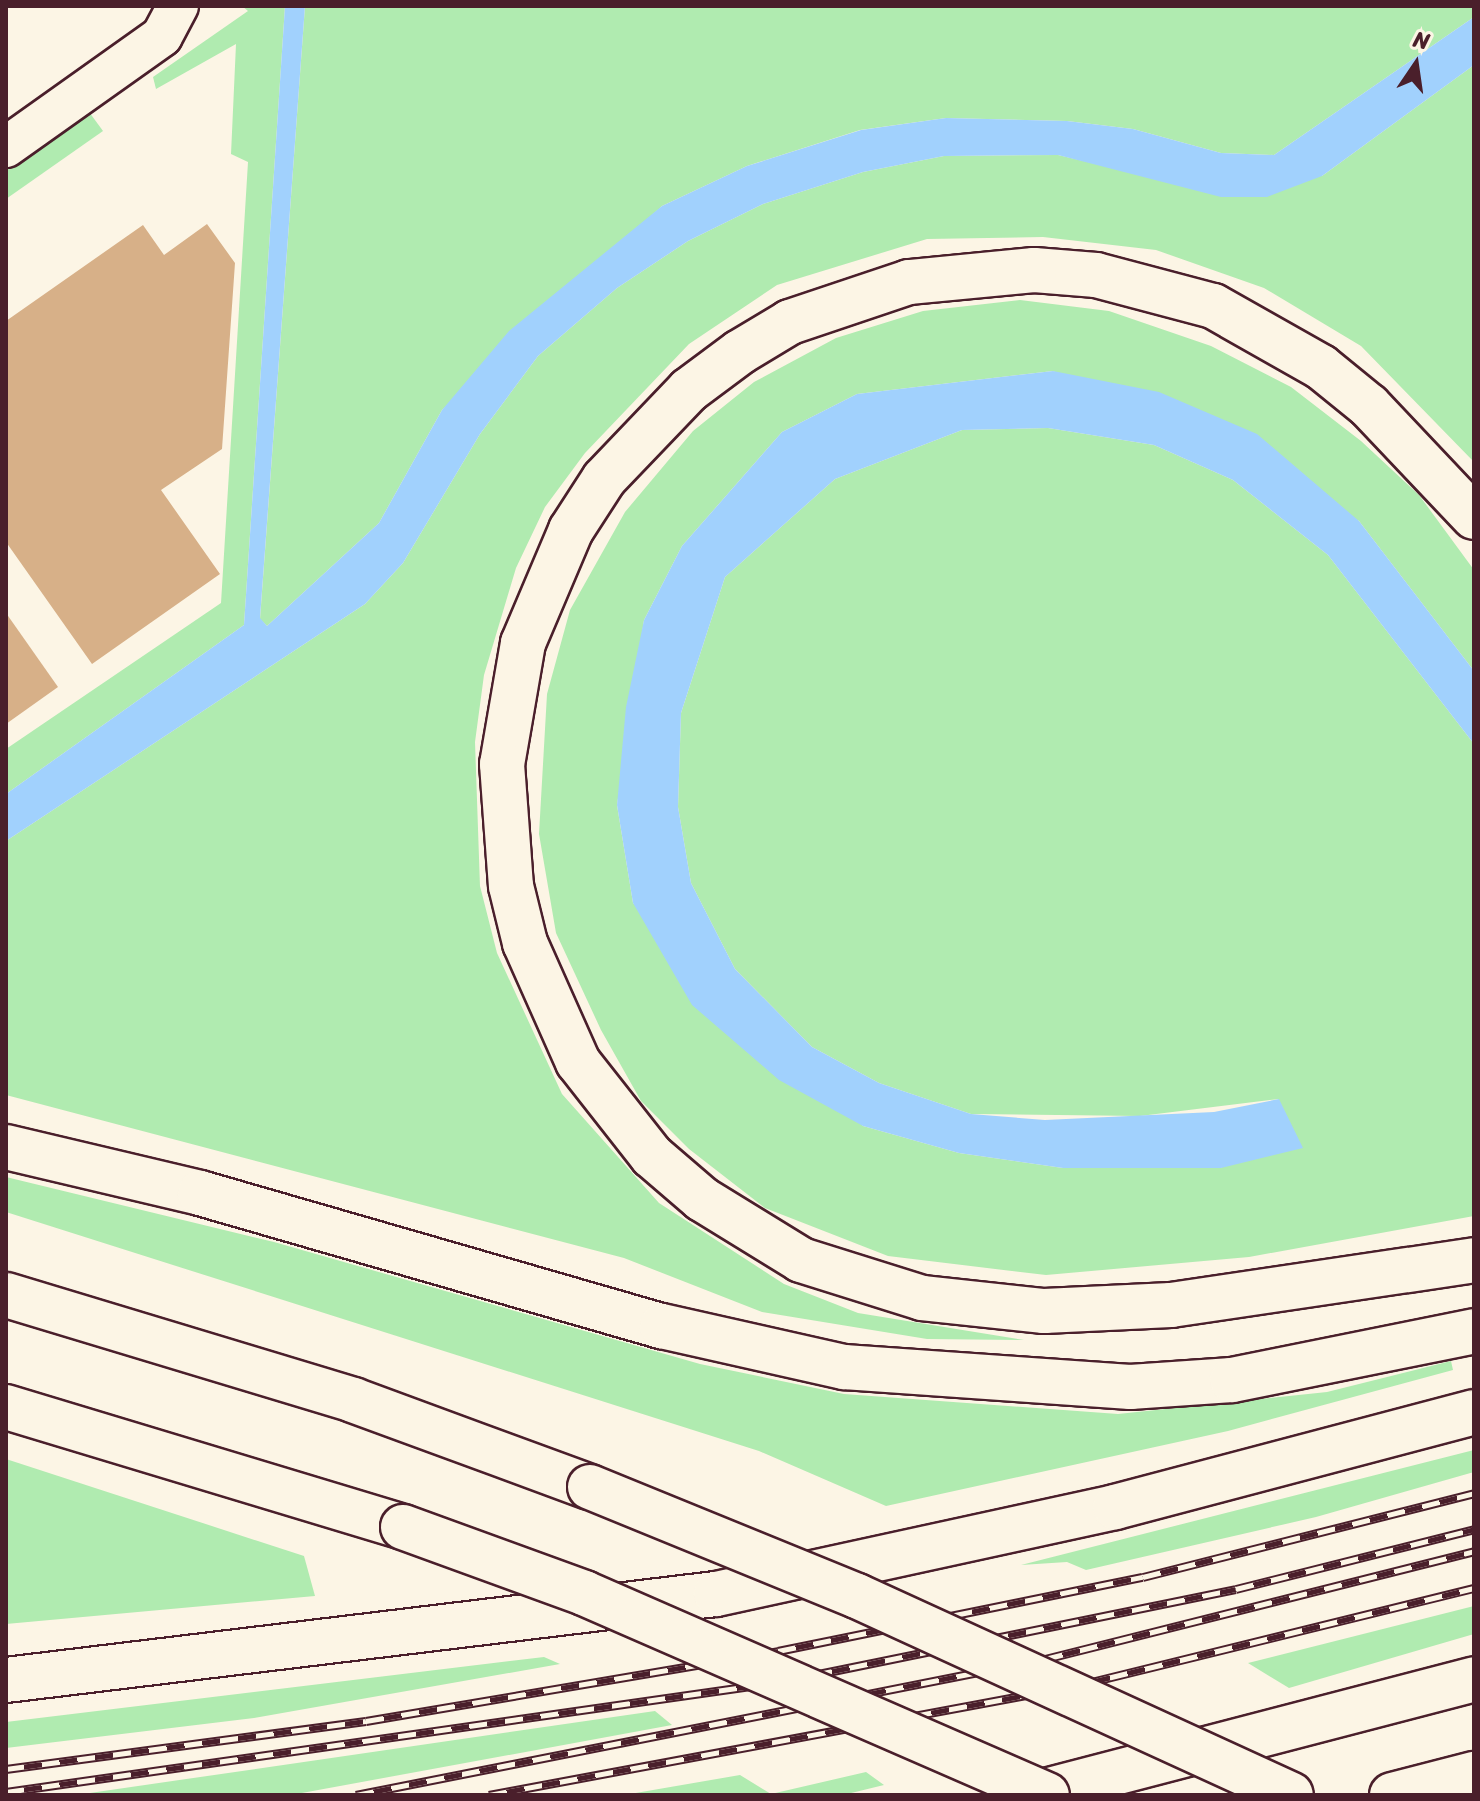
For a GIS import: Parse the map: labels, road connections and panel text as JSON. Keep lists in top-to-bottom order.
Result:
{
  "north": "top"
}
